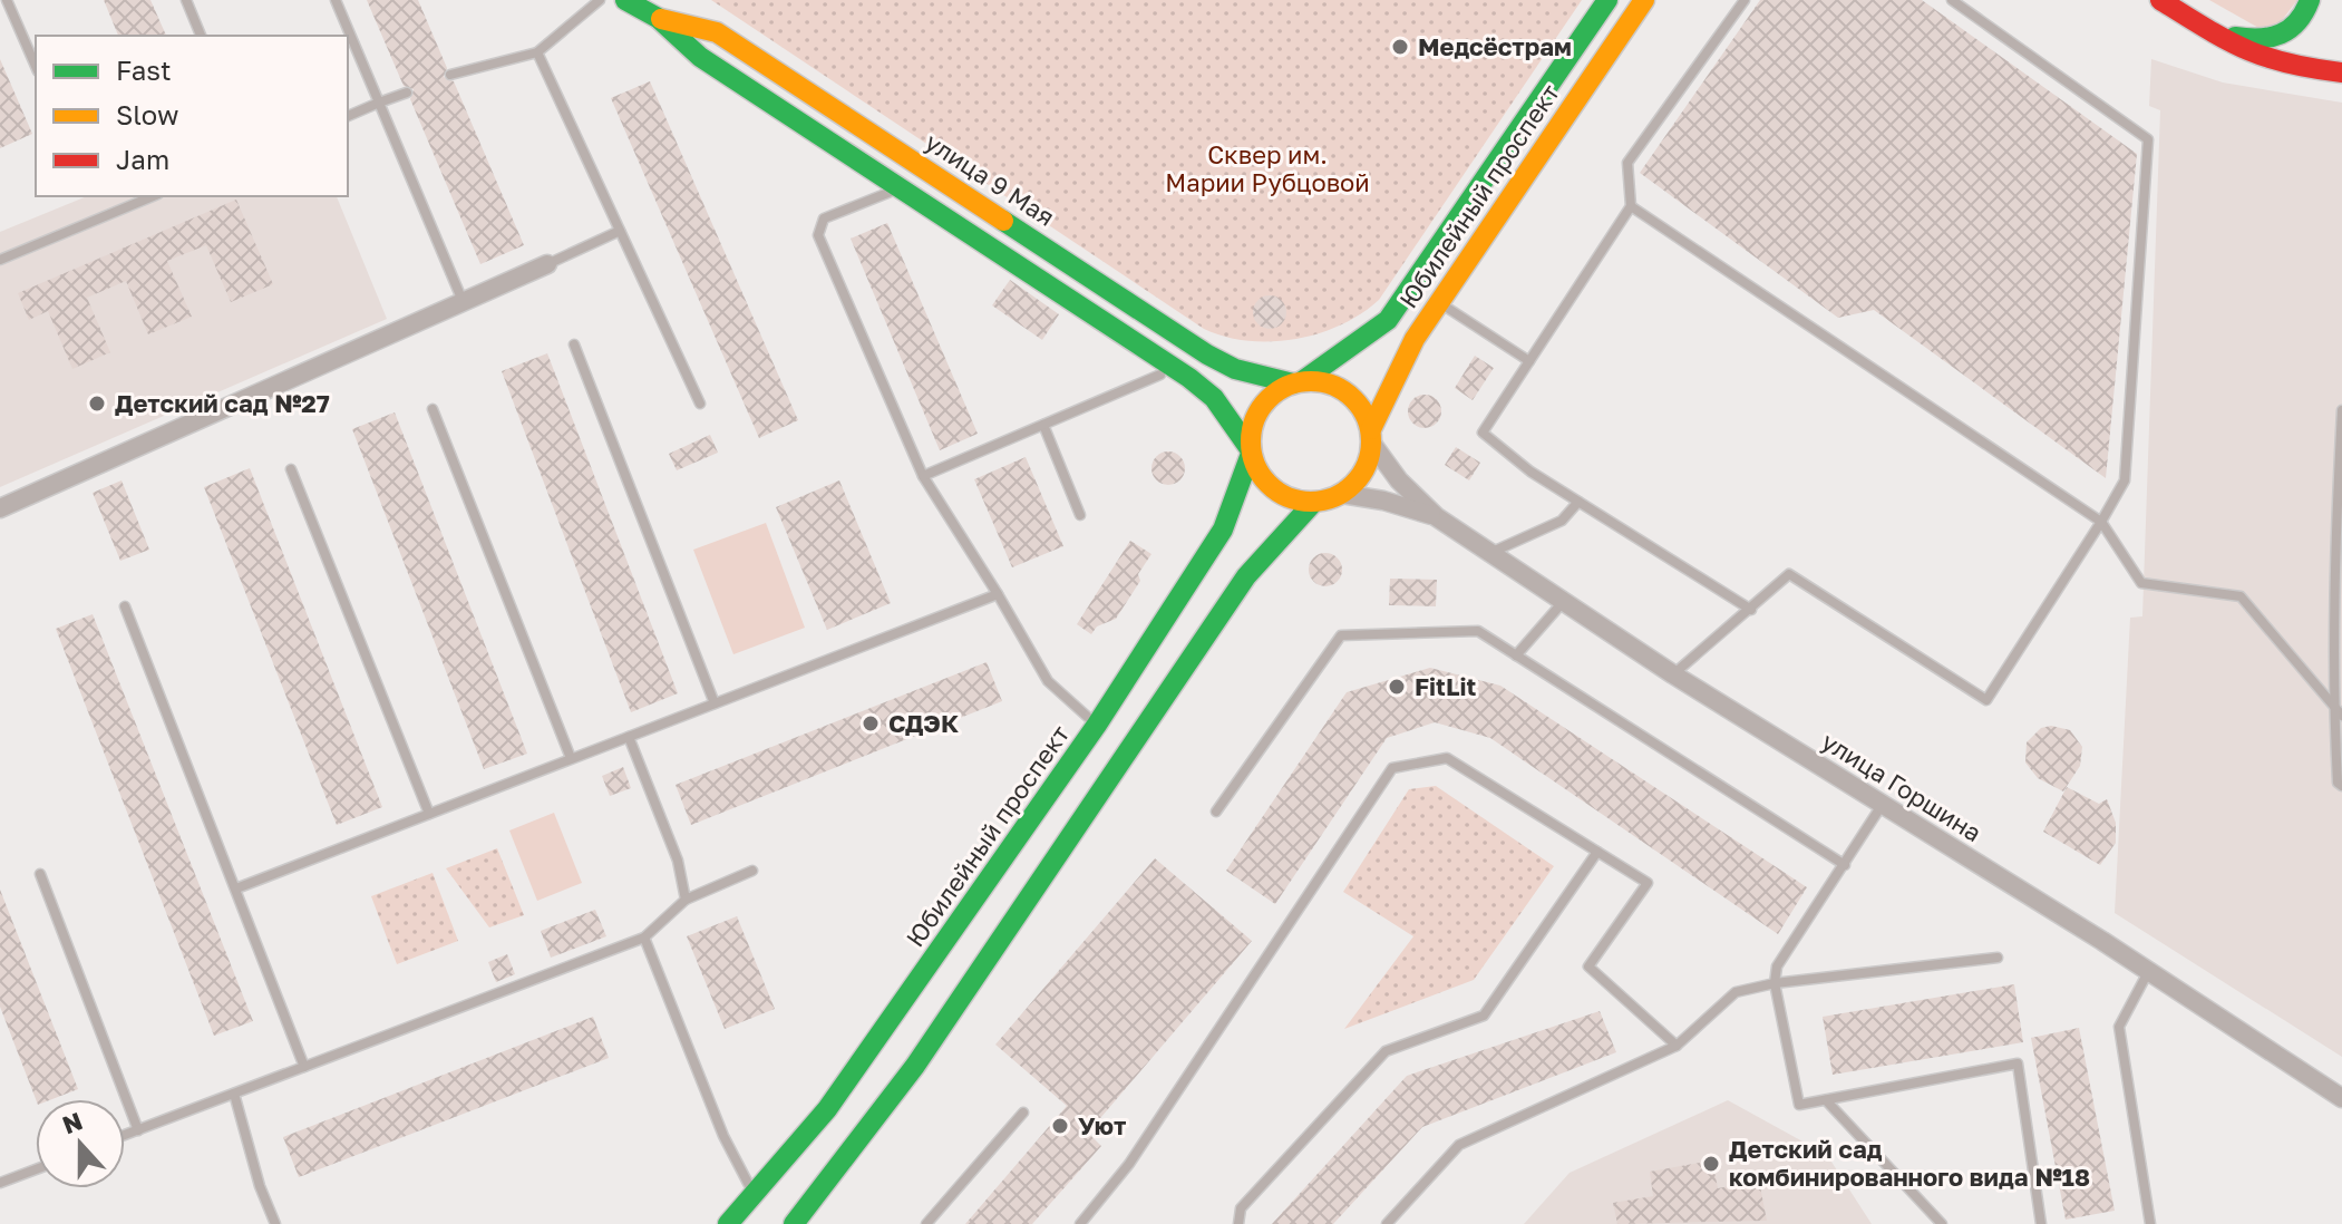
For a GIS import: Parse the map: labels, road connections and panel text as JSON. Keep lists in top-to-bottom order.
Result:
{
  "streets": {
    "main road": ["улица 9 Мая", "Юбилейный проспект"],
    "street": ["улица Горшина"]
  },
  "crossings": [
    ["улица 9 Мая", "Юбилейный проспект"],
    ["улица 9 Мая", "улица Горшина"],
    ["Юбилейный проспект", "улица Горшина"]
  ],
  "parks": ["Сквер им. Марии Рубцовой"],
  "places": [
    "Медсёстрам",
    "Детский сад №27",
    "FitLit",
    "СДЭК",
    "Уют",
    "Детский сад комбинированного вида №18"
  ],
  "legend": ["Fast", "Slow", "Jam"],
  "north": "top"
}
